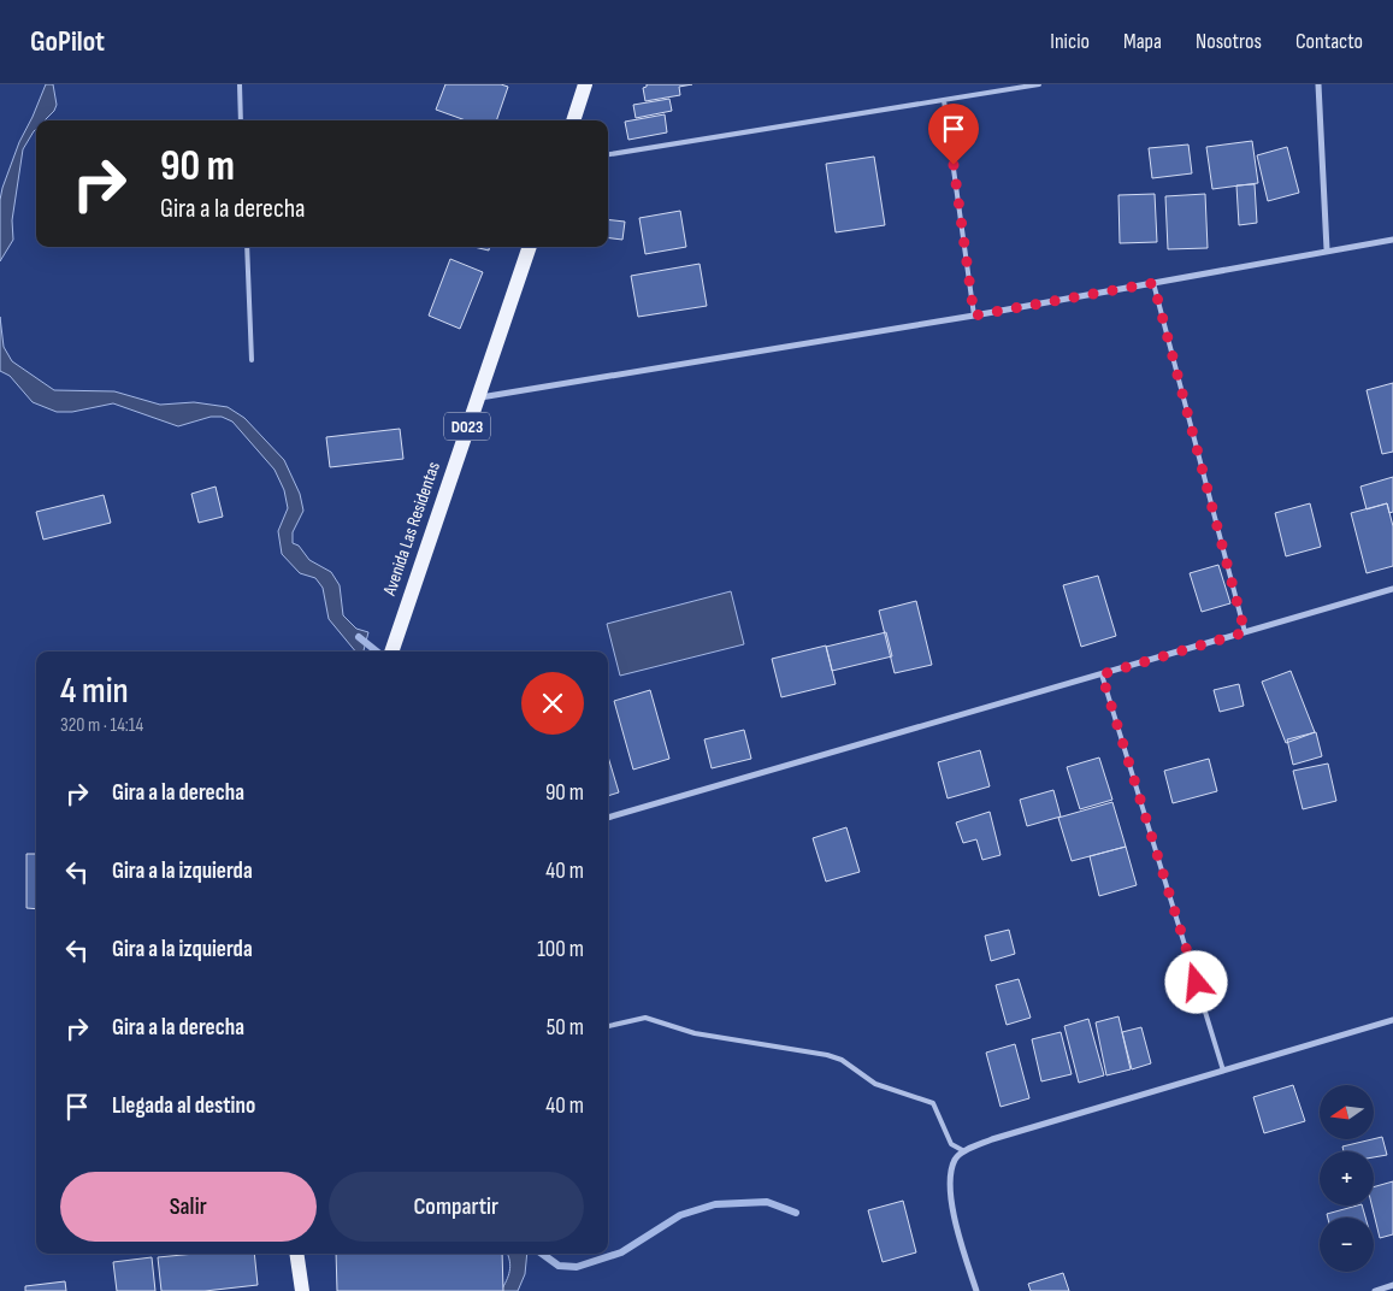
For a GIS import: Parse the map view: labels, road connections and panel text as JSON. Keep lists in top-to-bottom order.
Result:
{
  "streets": {
    "main road": ["D023", "Avenida Las Residentas"]
  },
  "north": "left",
  "page": {
    "header": "GoPilot",
    "nav": [
      "Inicio",
      "Mapa",
      "Nosotros",
      "Contacto"
    ],
    "turn": ["90 m", "Gira a la derecha"],
    "heading": ["4 min", "320 m · 14:14"],
    "list": [
      {
        "name": "Gira a la derecha",
        "value": "90 m"
      },
      {
        "name": "Gira a la izquierda",
        "value": "40 m"
      },
      {
        "name": "Gira a la izquierda",
        "value": "100 m"
      },
      {
        "name": "Gira a la derecha",
        "value": "50 m"
      },
      {
        "name": "Llegada al destino",
        "value": "40 m"
      }
    ],
    "map_buttons": ["+", "−"],
    "buttons": ["Salir", "Compartir"]
  }
}
